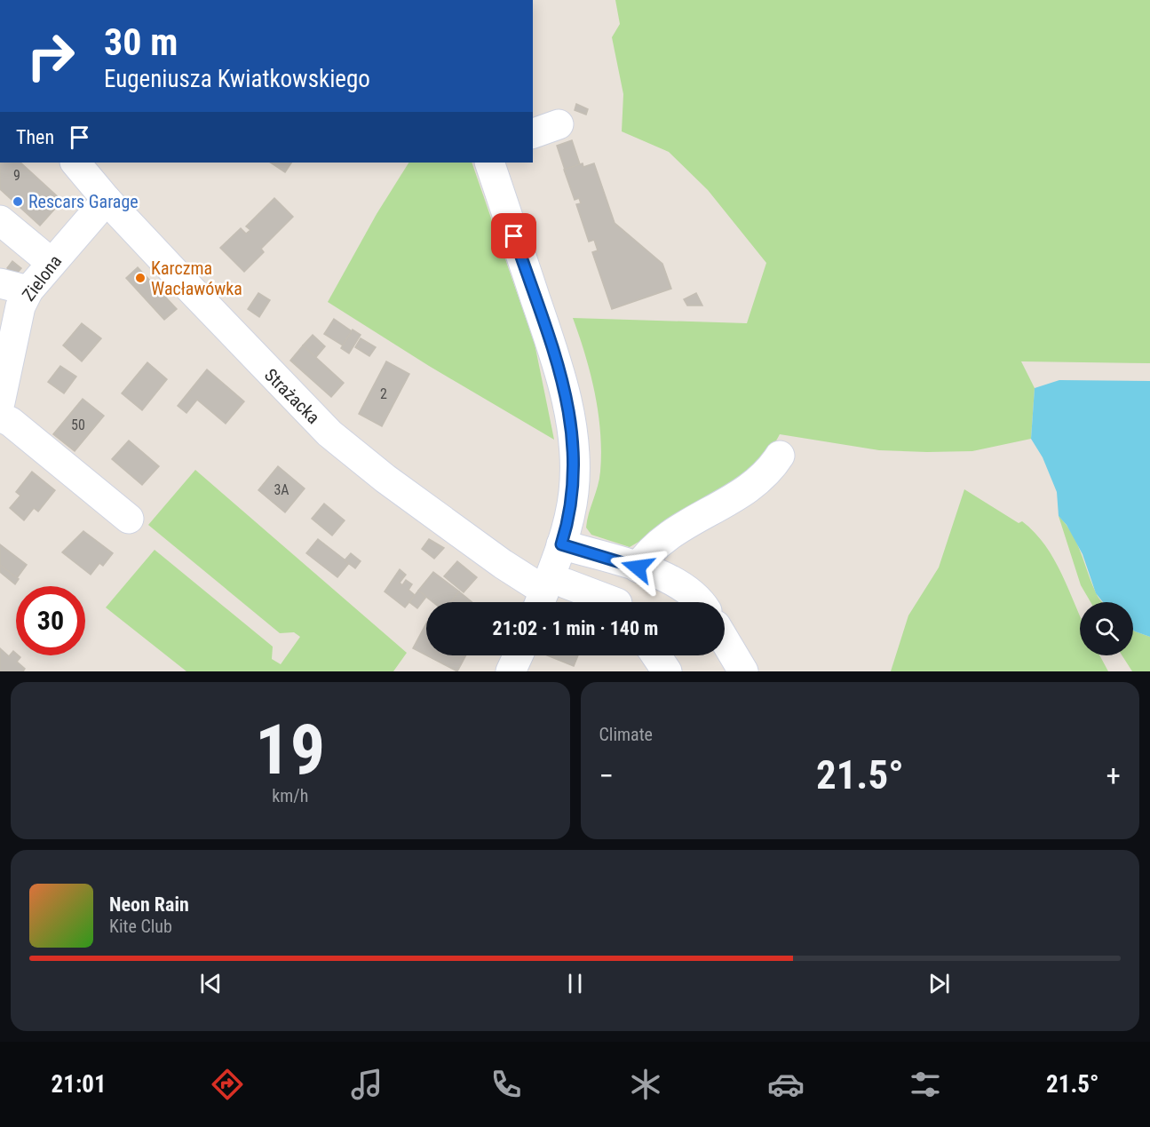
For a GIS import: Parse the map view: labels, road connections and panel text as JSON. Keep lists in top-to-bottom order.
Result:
{
  "streets": {
    "street": ["Zielona", "Strażacka"]
  },
  "crossings": [
    ["Zielona", "Strażacka"]
  ],
  "places": ["Rescars Garage", "Karczma Wacławówka"],
  "house_numbers": [
    "9",
    "2",
    "50",
    "3A"
  ],
  "page": {
    "turn": ["30 m", "Eugeniusza Kwiatkowskiego"],
    "then": "Then",
    "limit": "30",
    "trip": "21:02 · 1 min · 140 m",
    "tile": [
      ["19", "km/h"],
      "Climate"
    ],
    "heat": ["−", "21.5°", "+"],
    "song": ["Neon Rain", "Kite Club"],
    "tabs": ["21:01", "21.5°"]
  }
}
